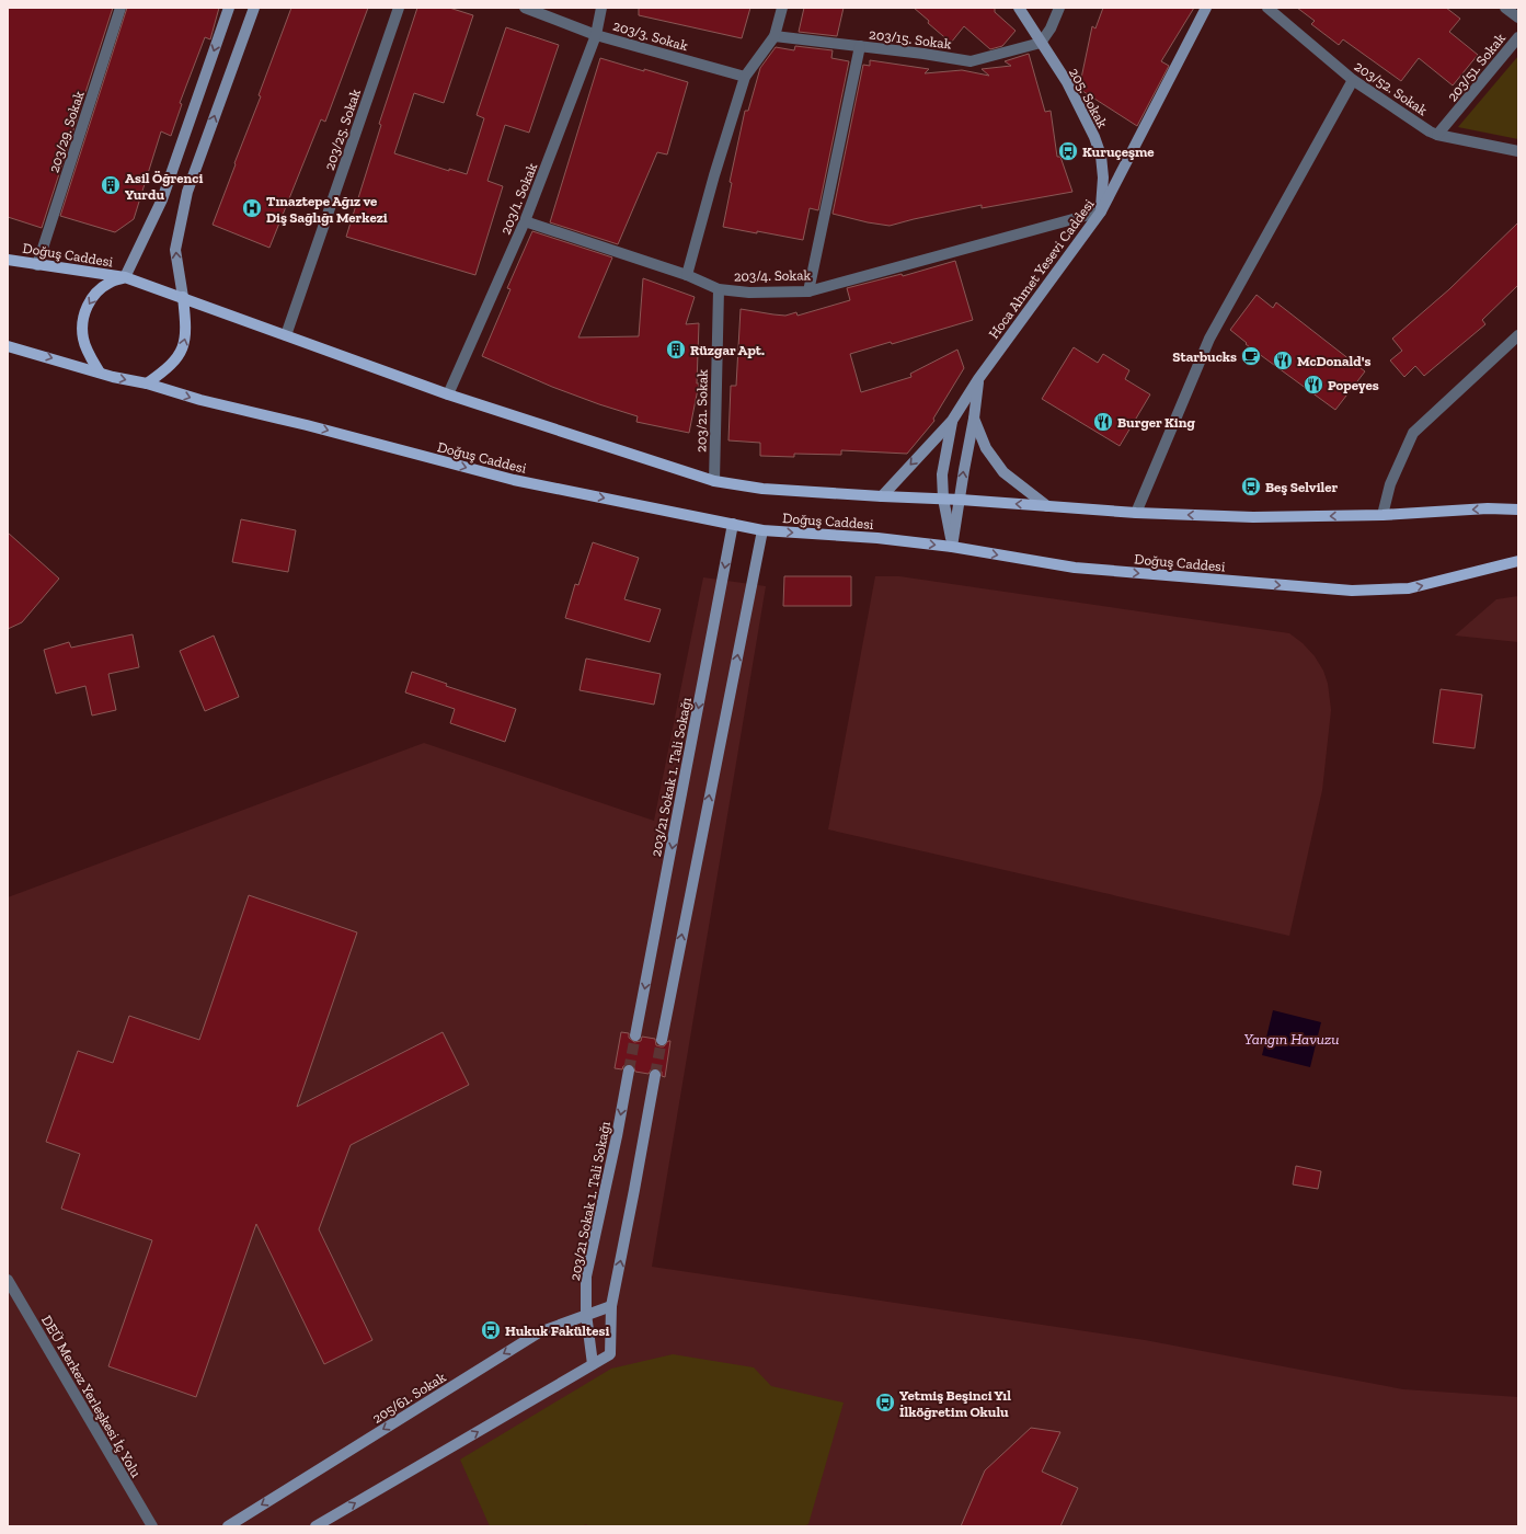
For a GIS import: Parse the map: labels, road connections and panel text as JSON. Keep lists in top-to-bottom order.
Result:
{
  "streets": {
    "main road": [
      "205. Sokak",
      "Doğuş Caddesi",
      "Hoca Ahmet Yesevi Caddesi",
      "203/21 Sokak 1. Tali Sokağı",
      "205/61. Sokak"
    ],
    "street": [
      "203/3. Sokak",
      "203/15. Sokak",
      "203/51. Sokak",
      "203/52. Sokak",
      "203/25. Sokak",
      "203/29. Sokak",
      "203/1. Sokak",
      "203/4. Sokak",
      "203/21. Sokak",
      "DEÜ Merkez Yerleşkesi İç Yolu"
    ]
  },
  "crossings": [
    ["203/3. Sokak", "203/1. Sokak"],
    ["203/15. Sokak", "205. Sokak"],
    ["203/51. Sokak", "203/52. Sokak"],
    ["205. Sokak", "Hoca Ahmet Yesevi Caddesi"],
    ["205. Sokak", "203/4. Sokak"],
    ["203/25. Sokak", "Doğuş Caddesi"],
    ["203/29. Sokak", "Doğuş Caddesi"],
    ["203/1. Sokak", "Doğuş Caddesi"],
    ["203/1. Sokak", "203/4. Sokak"],
    ["Doğuş Caddesi", "203/21. Sokak"],
    ["Doğuş Caddesi", "203/21 Sokak 1. Tali Sokağı"],
    ["Hoca Ahmet Yesevi Caddesi", "203/4. Sokak"],
    ["203/4. Sokak", "203/21. Sokak"],
    ["203/21 Sokak 1. Tali Sokağı", "205/61. Sokak"]
  ],
  "water": ["Yangın Havuzu"],
  "places": {
    "bus stop": [
      "Kuruçeşme",
      "Beş Selviler",
      "Hukuk Fakültesi",
      "Yetmiş Beşinci Yıl İlköğretim Okulu"
    ],
    "building": ["Asil Öğrenci Yurdu", "Rüzgar Apt."],
    "hospital": ["Tınaztepe Ağız ve Diş Sağlığı Merkezi"],
    "cafe": ["Starbucks"],
    "restaurant": ["McDonald's", "Popeyes", "Burger King"]
  }
}
